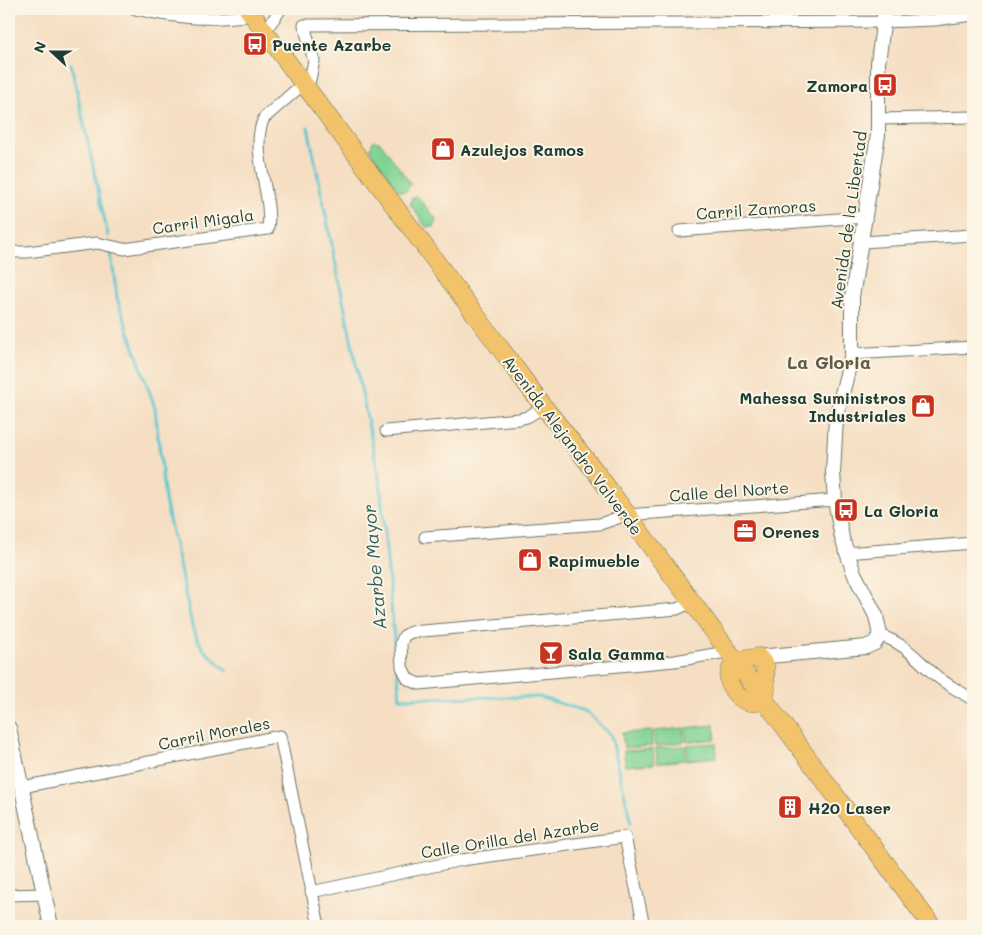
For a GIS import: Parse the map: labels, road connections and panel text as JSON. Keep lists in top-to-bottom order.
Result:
{
  "streets": {
    "main road": ["Avenida Alejandro Valverde"],
    "street": [
      "Carril Zamoras",
      "Avenida de la Libertad",
      "Carril Migala",
      "Calle del Norte",
      "Carril Morales",
      "Calle Orilla del Azarbe"
    ]
  },
  "crossings": [
    ["Carril Zamoras", "Avenida de la Libertad"],
    ["Avenida de la Libertad", "Calle del Norte"],
    ["Carril Migala", "Avenida Alejandro Valverde"],
    ["Avenida Alejandro Valverde", "Calle del Norte"],
    ["Carril Morales", "Calle Orilla del Azarbe"]
  ],
  "districts": ["La Gloria"],
  "water": ["Azarbe Mayor"],
  "places": {
    "bus stop": ["Puente Azarbe", "Zamora", "La Gloria"],
    "shop": ["Azulejos Ramos", "Mahessa Suministros Industriales", "Rapimueble"],
    "office": ["Orenes"],
    "bar": ["Sala Gamma"],
    "building": ["H20 Laser"]
  },
  "north": "left"
}
